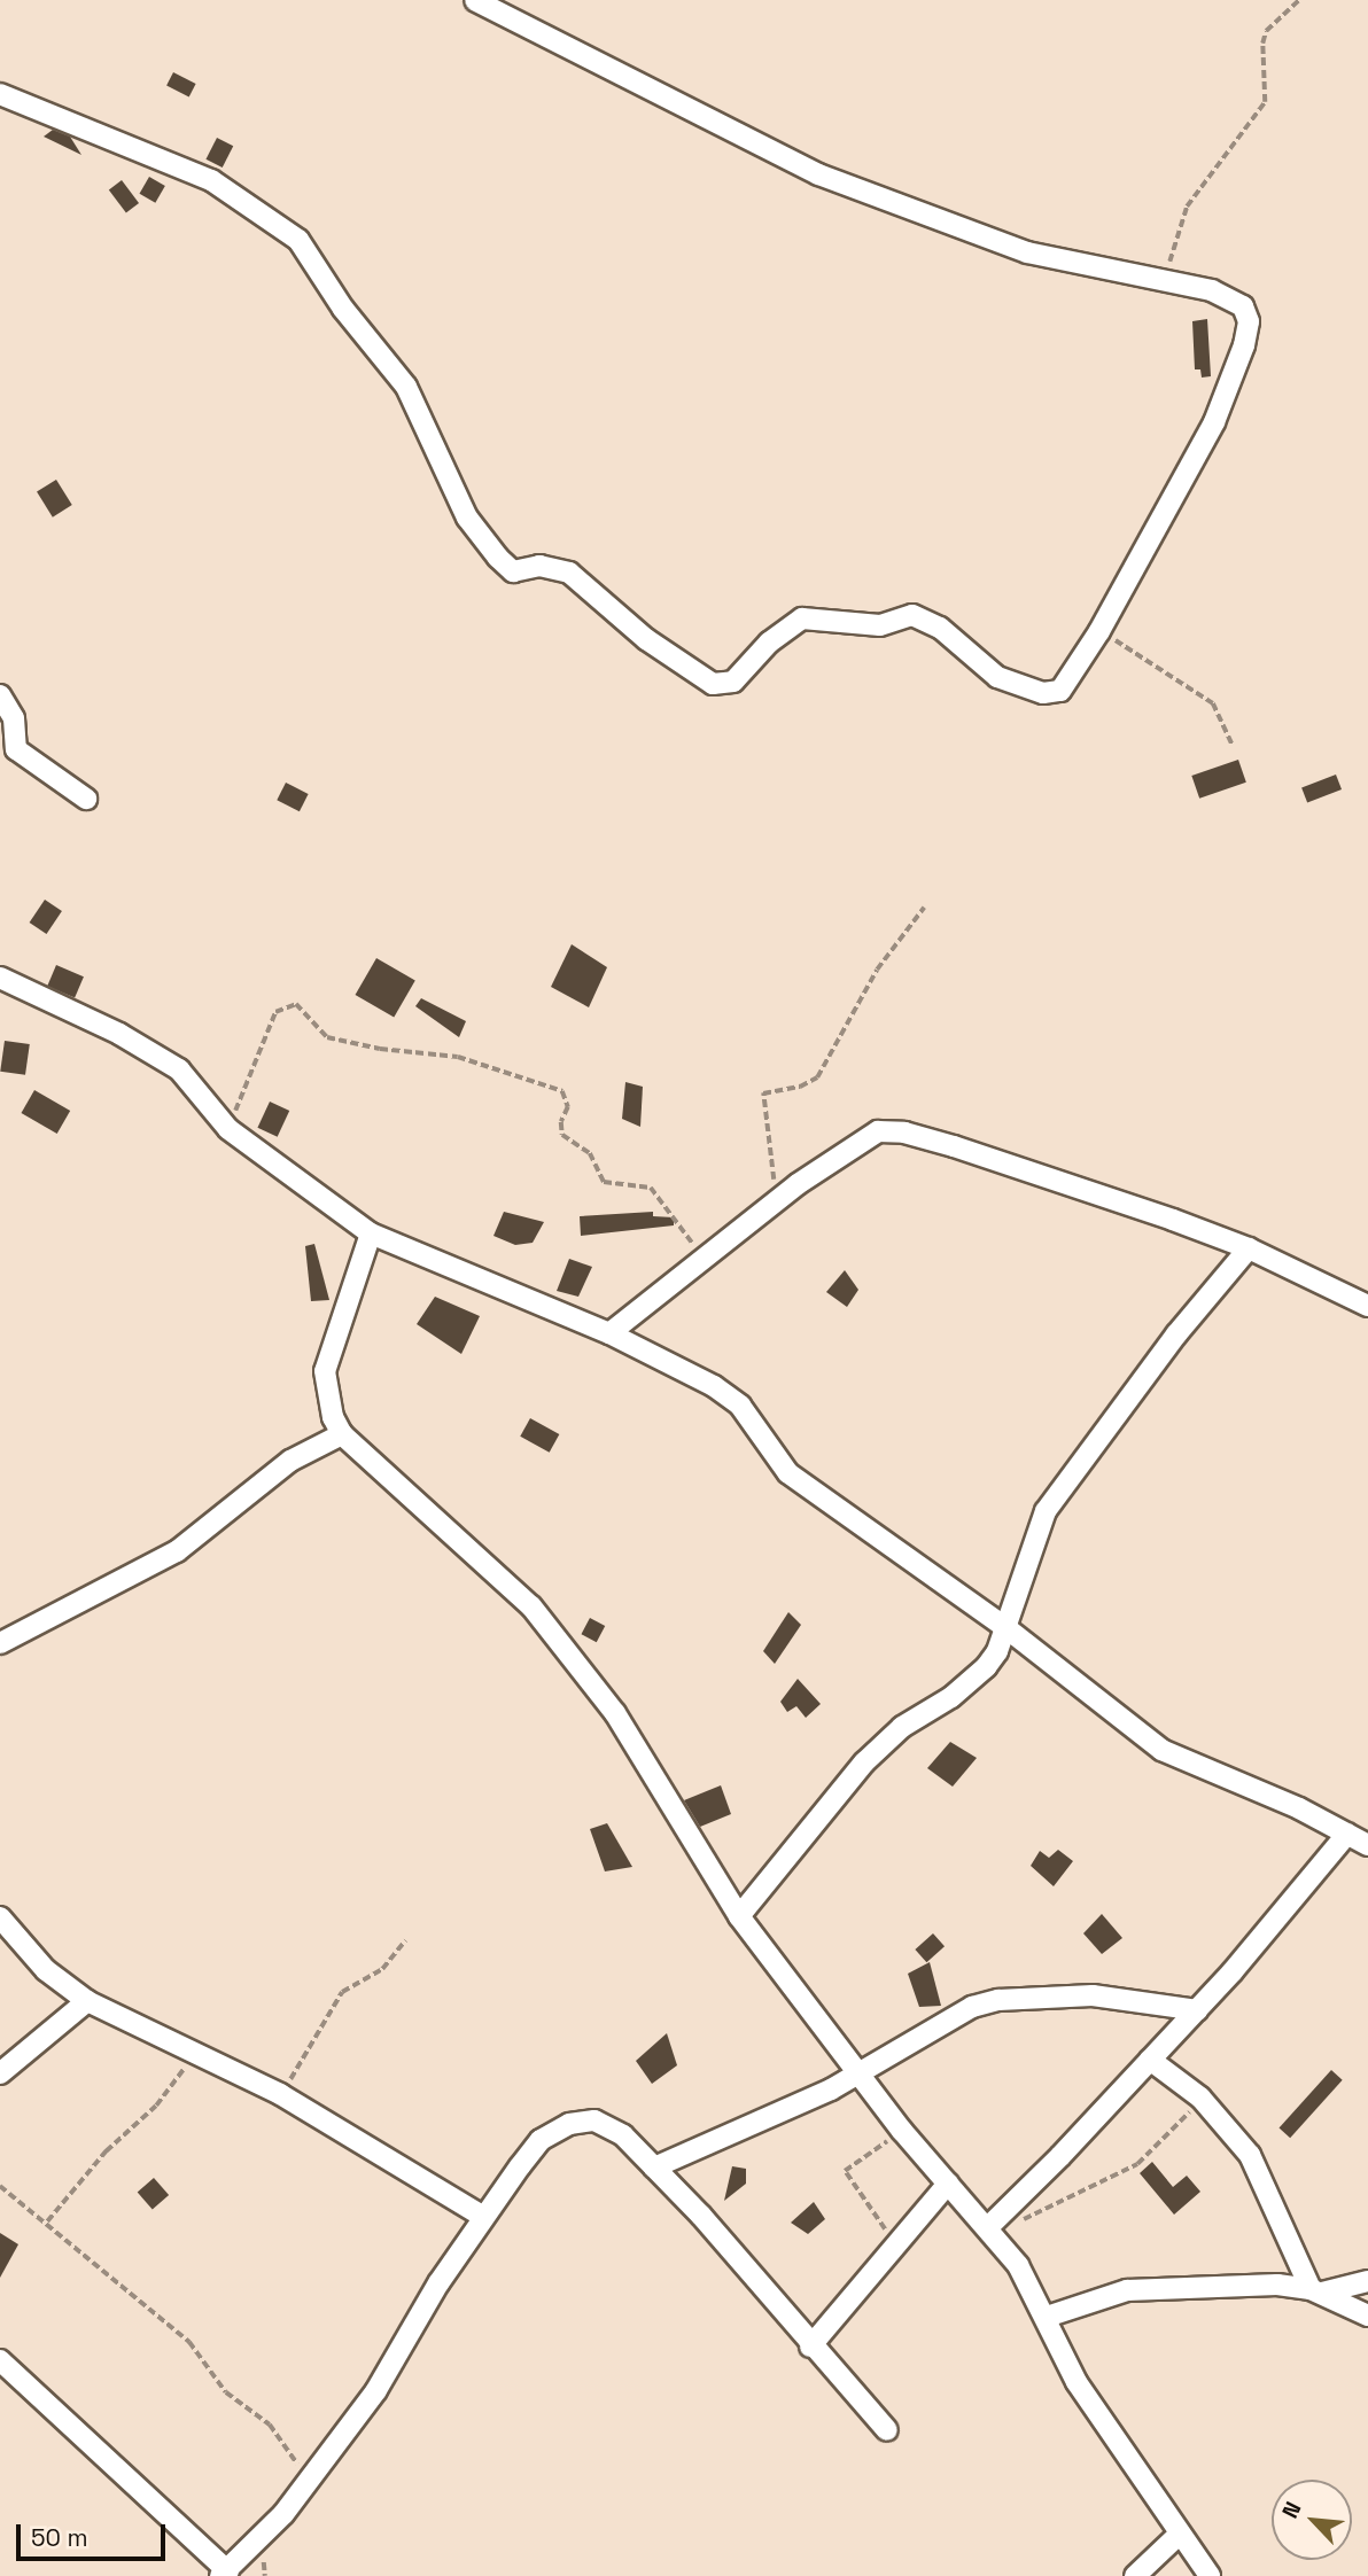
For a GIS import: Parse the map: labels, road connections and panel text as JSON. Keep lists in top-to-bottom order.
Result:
{
  "scale_bar": "50 m",
  "north": "top left"
}
